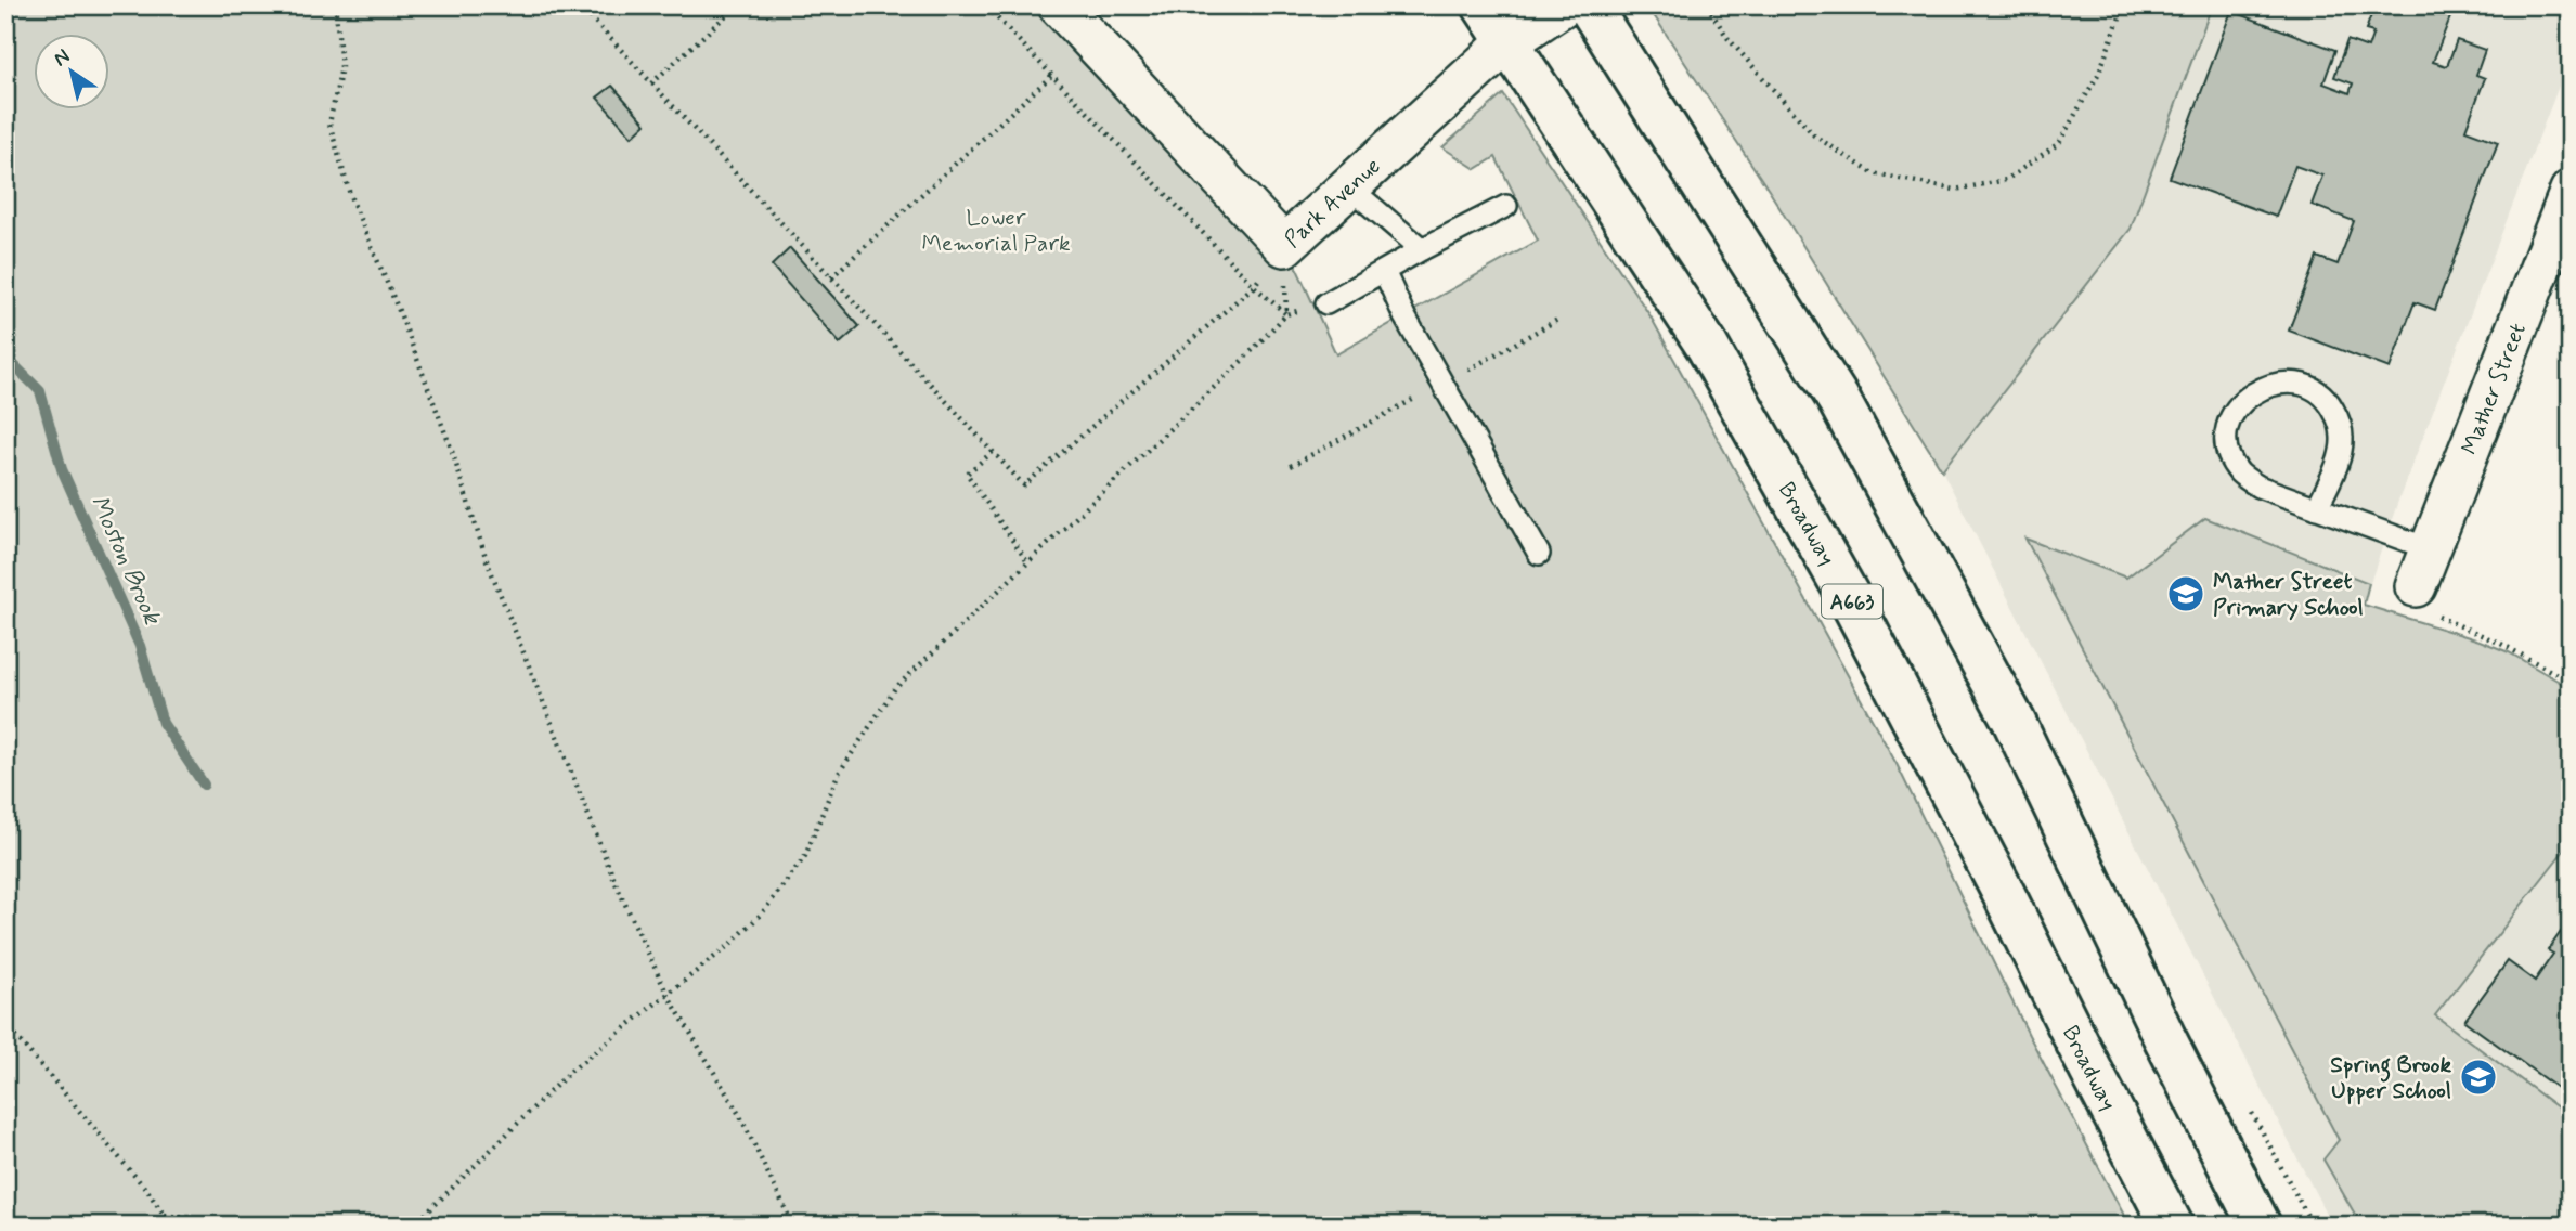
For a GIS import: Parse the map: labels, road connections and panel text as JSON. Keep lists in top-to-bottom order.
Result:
{
  "streets": {
    "highway": ["Broadway", "A663"],
    "street": ["Park Avenue", "Mather Street"]
  },
  "crossings": [
    ["Park Avenue", "Broadway"]
  ],
  "water": ["Moston Brook"],
  "parks": ["Lower Memorial Park"],
  "places": {
    "school or university": ["Mather Street Primary School", "Spring Brook Upper School"]
  },
  "north": "top left"
}
